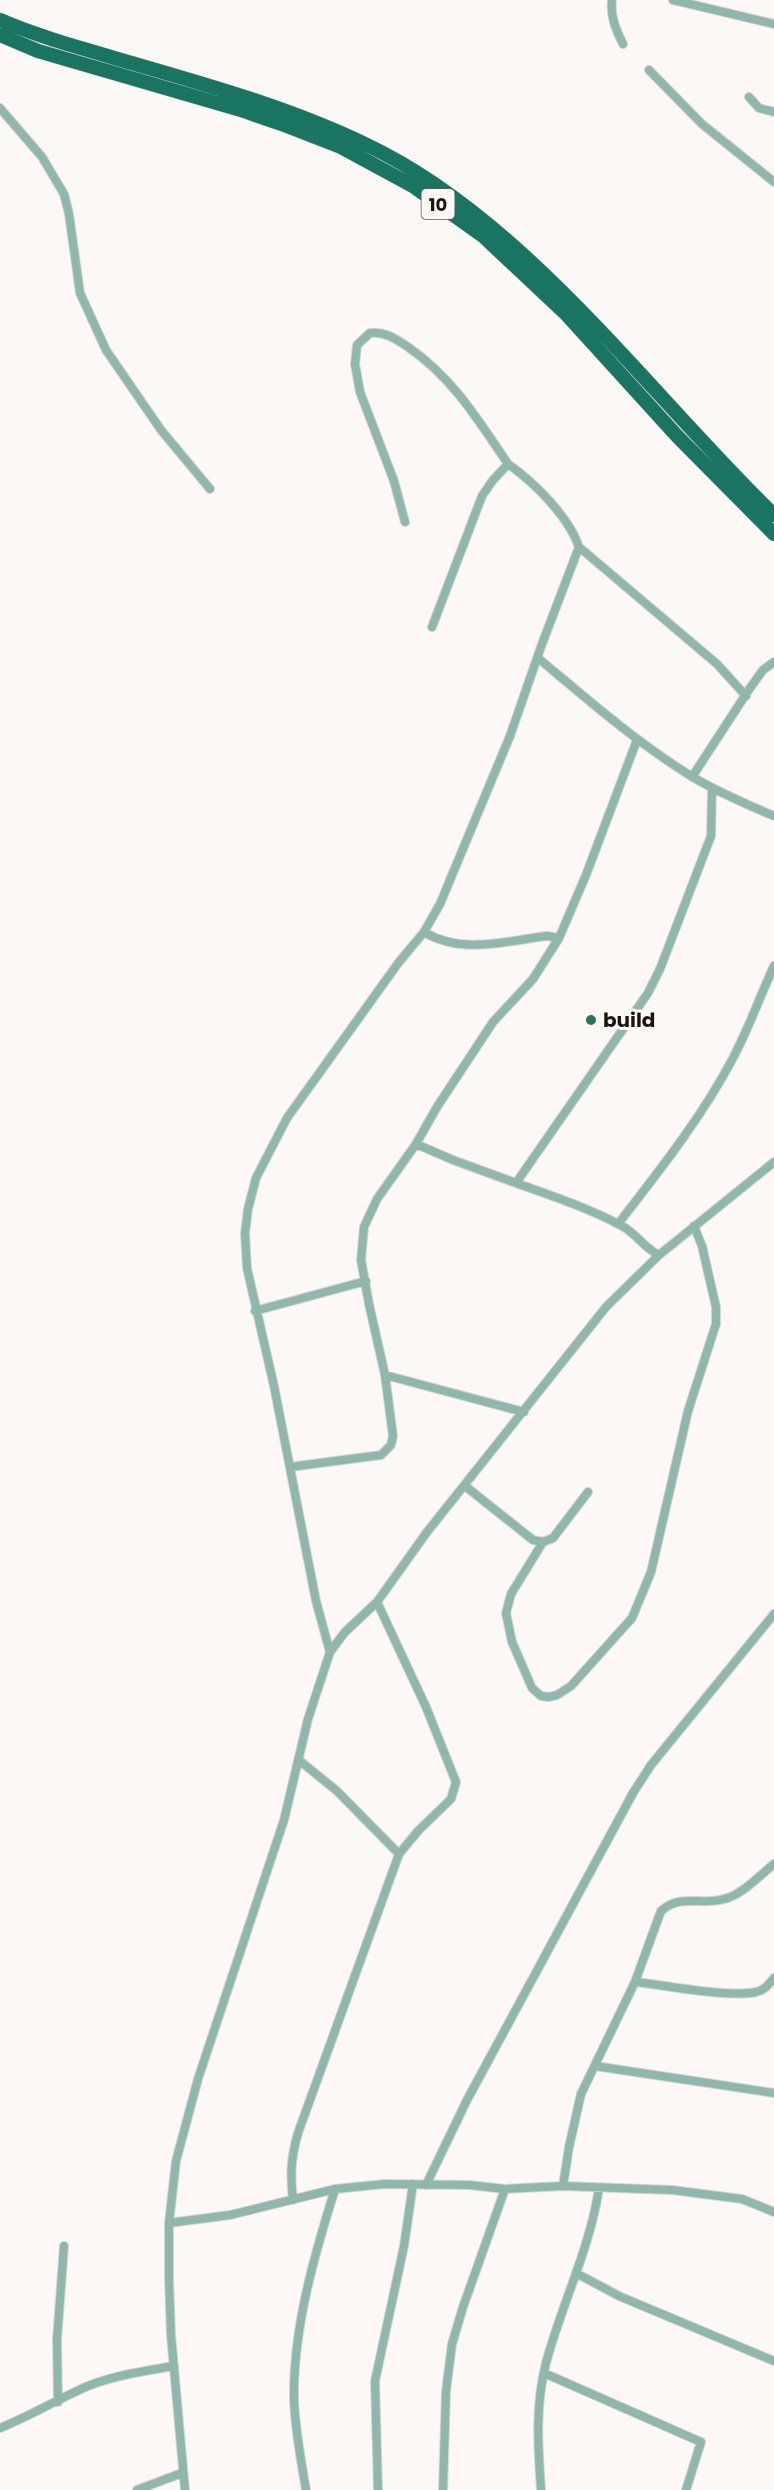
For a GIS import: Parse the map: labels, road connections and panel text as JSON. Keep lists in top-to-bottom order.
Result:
{
  "streets": {
    "highway": ["10"]
  },
  "places": ["build"]
}
